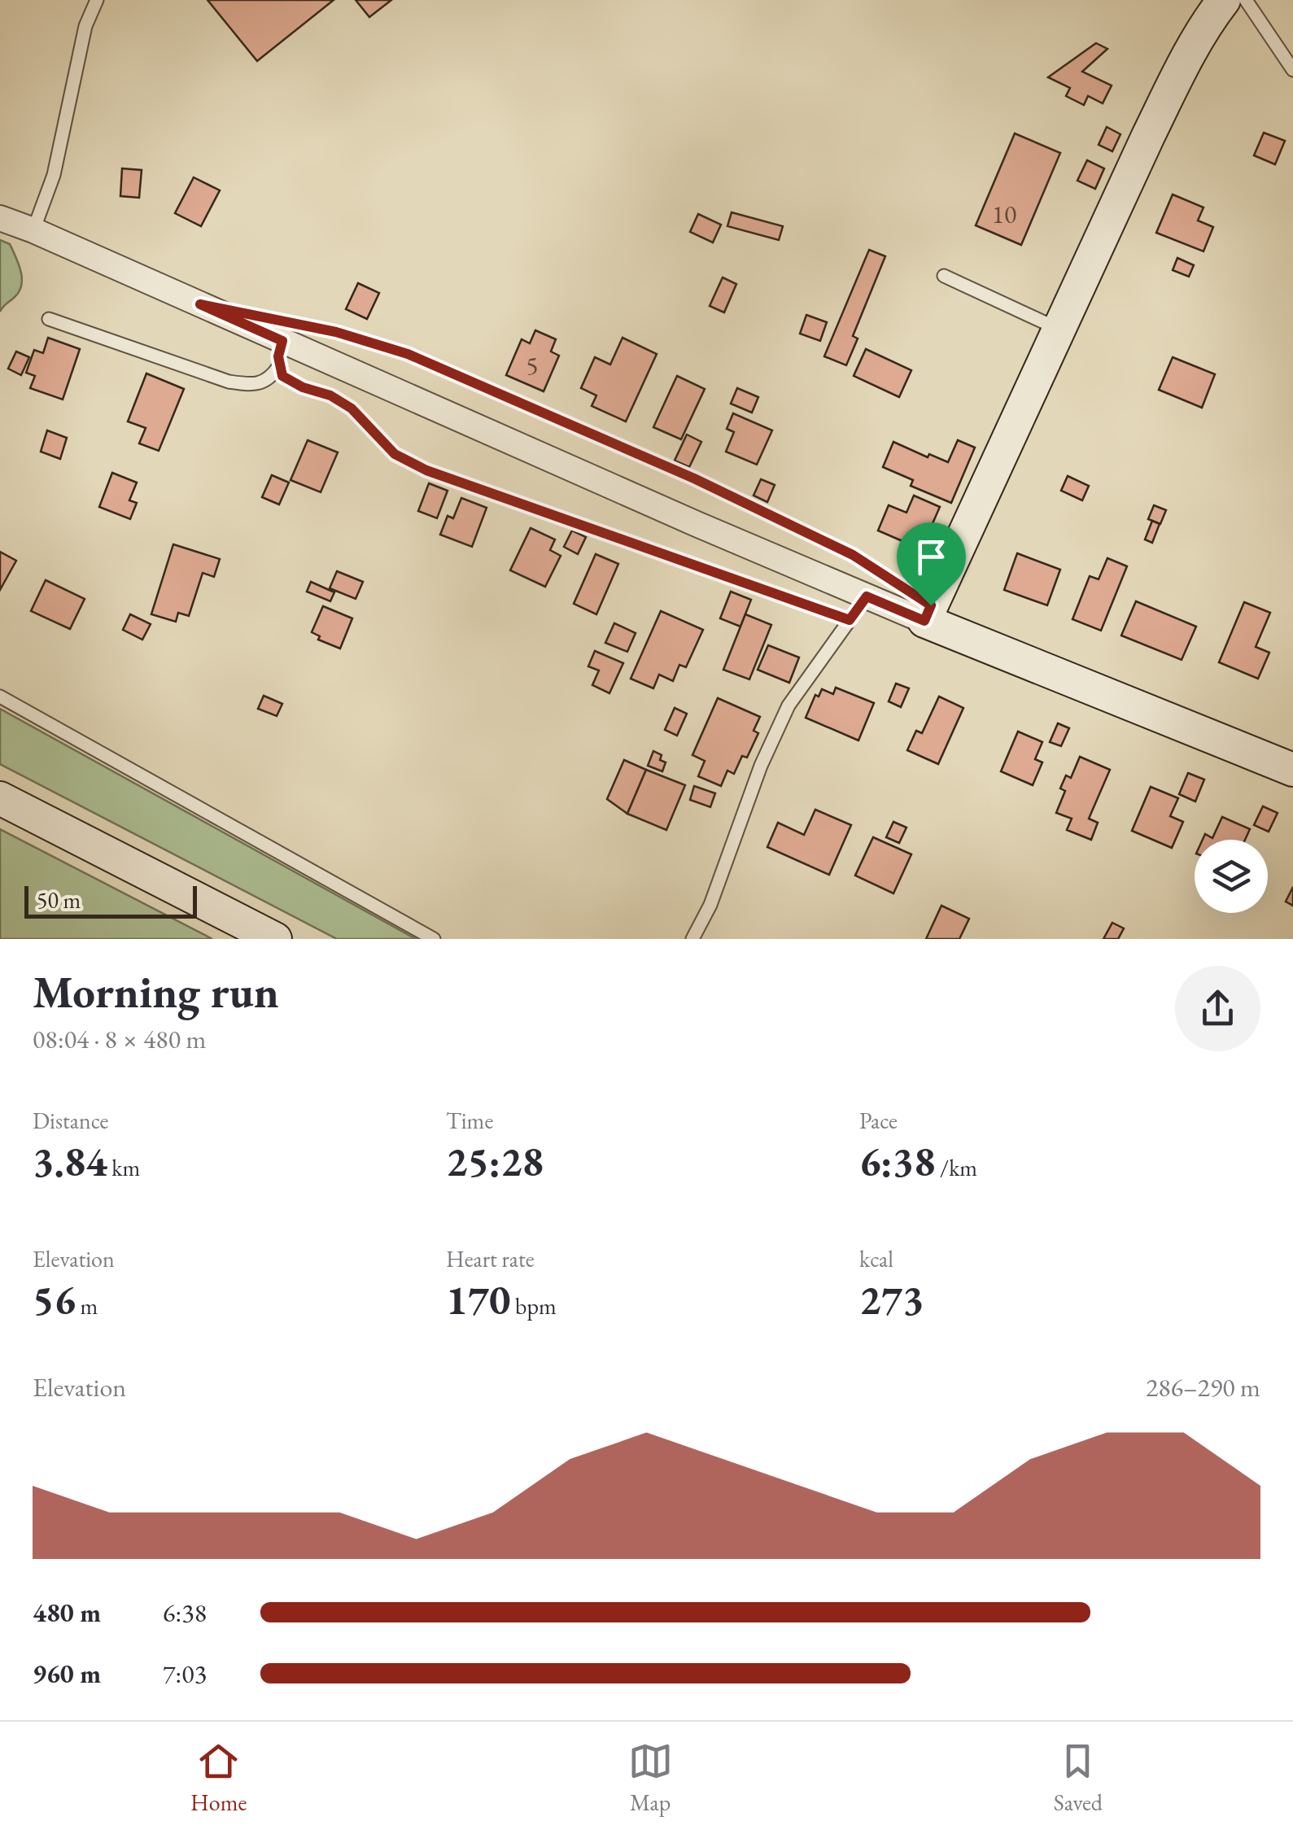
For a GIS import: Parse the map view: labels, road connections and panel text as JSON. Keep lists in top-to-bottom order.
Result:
{
  "house_numbers": ["10", "5"],
  "scale_bar": "50 m",
  "page": {
    "scale": "50 m",
    "heading": ["Morning run", "08:04 · 8 × 480 m"],
    "stats": [
      ["Distance", "3.84 km"],
      ["Time", "25:28"],
      ["Pace", "6:38 /km"],
      ["Elevation", "56 m"],
      ["Heart rate", "170 bpm"],
      ["kcal", "273"]
    ],
    "chart": ["Elevation", "286–290 m"],
    "list": [
      {
        "name": "480 m",
        "note": "6:38"
      },
      {
        "name": "960 m",
        "note": "7:03"
      }
    ],
    "tabs": ["Home", "Map", "Saved"]
  }
}
